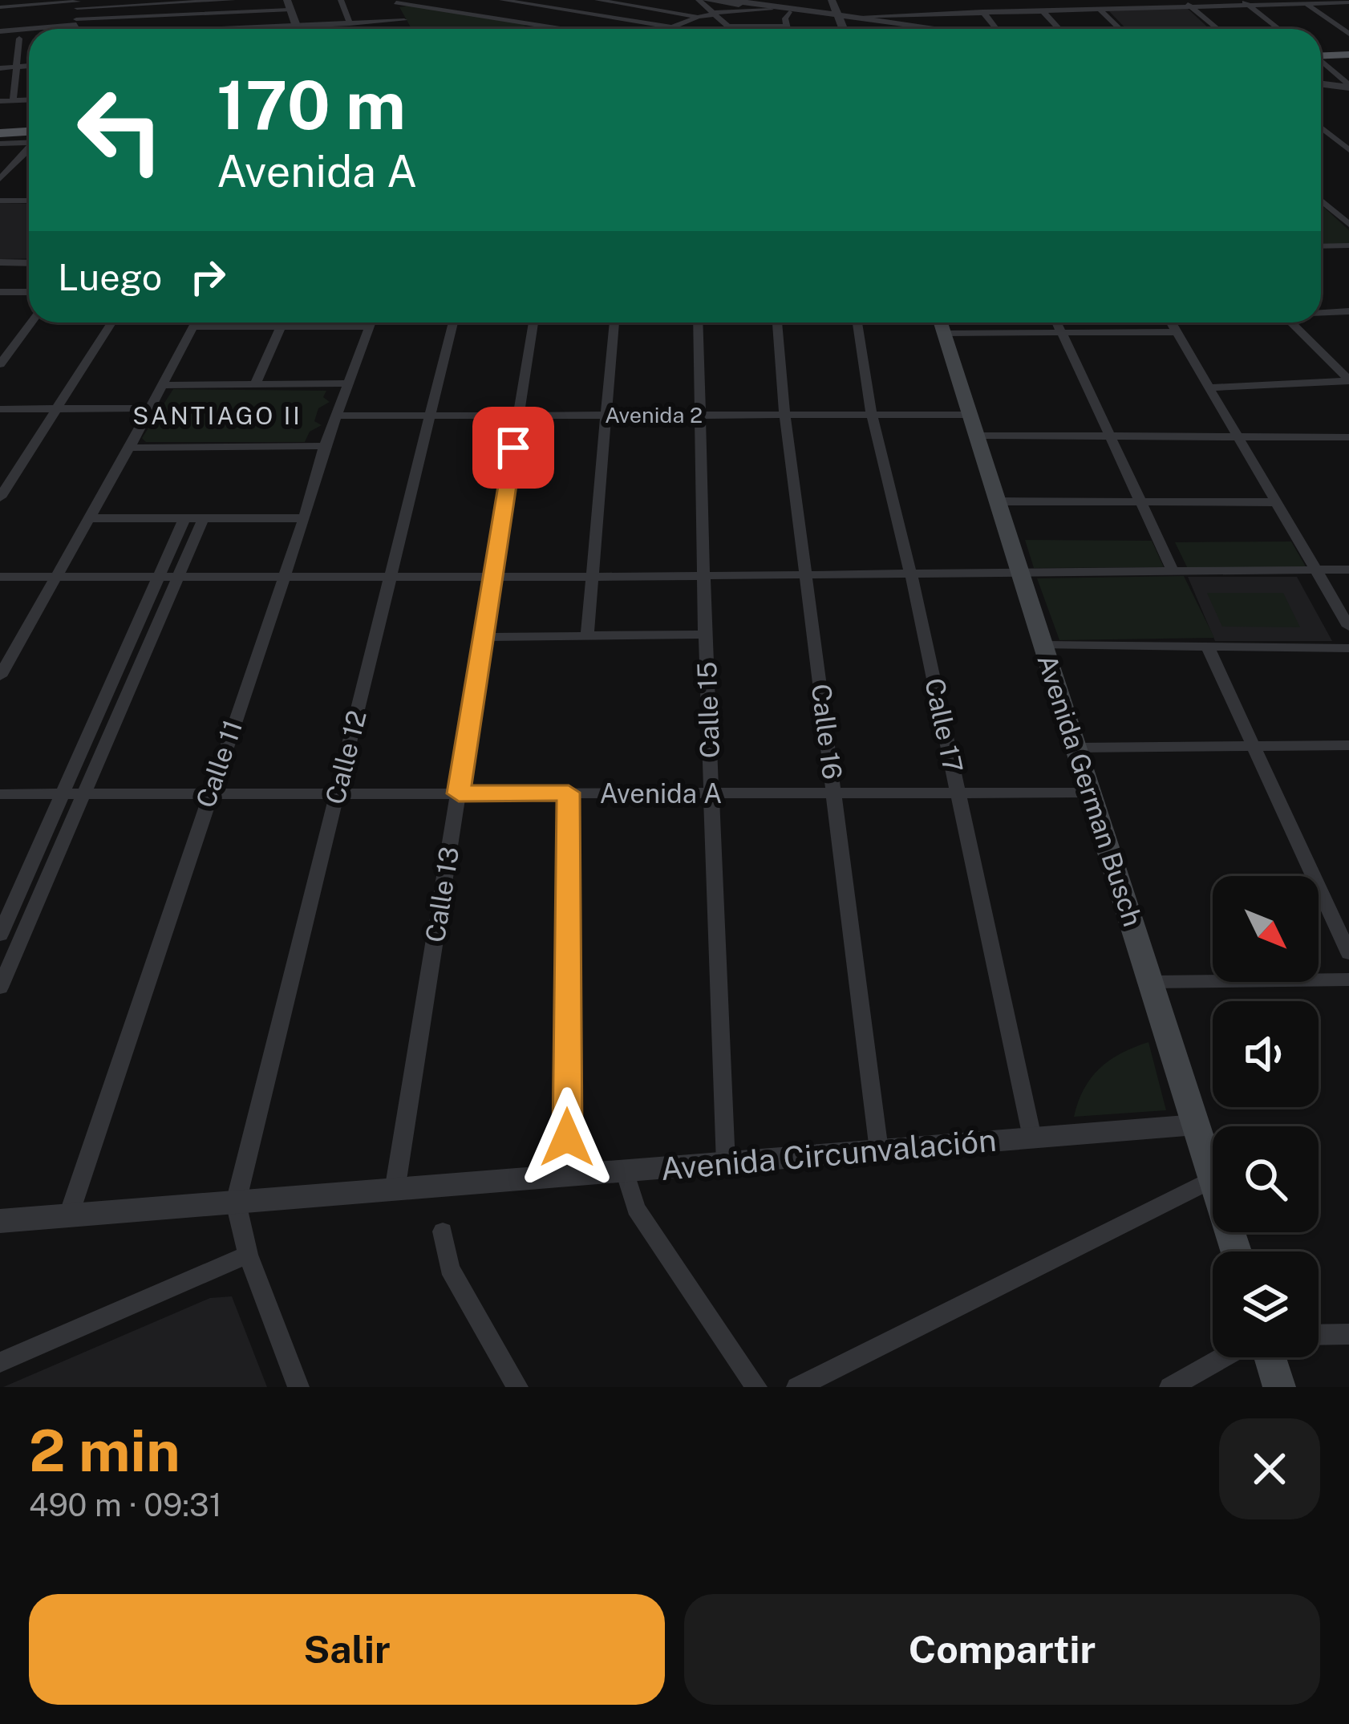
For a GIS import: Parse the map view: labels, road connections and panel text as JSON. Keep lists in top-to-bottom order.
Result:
{
  "streets": {
    "main road": ["Avenida German Busch"],
    "street": [
      "Avenida 2",
      "Calle 15",
      "Calle 17",
      "Calle 16",
      "Calle 12",
      "Calle 11",
      "Avenida A",
      "Calle 13",
      "Avenida Circunvalación"
    ]
  },
  "crossings": [
    ["Avenida 2", "Calle 15"],
    ["Avenida 2", "Calle 17"],
    ["Avenida 2", "Calle 16"],
    ["Avenida 2", "Calle 12"],
    ["Avenida 2", "Calle 11"],
    ["Avenida 2", "Avenida German Busch"],
    ["Avenida 2", "Calle 13"],
    ["Calle 15", "Avenida A"],
    ["Calle 15", "Avenida Circunvalación"],
    ["Calle 17", "Avenida A"],
    ["Calle 17", "Avenida Circunvalación"],
    ["Calle 16", "Avenida A"],
    ["Calle 16", "Avenida Circunvalación"],
    ["Calle 12", "Avenida A"],
    ["Calle 12", "Avenida Circunvalación"],
    ["Calle 11", "Avenida A"],
    ["Calle 11", "Avenida Circunvalación"],
    ["Avenida German Busch", "Avenida A"],
    ["Avenida German Busch", "Avenida Circunvalación"],
    ["Avenida A", "Calle 13"],
    ["Calle 13", "Avenida Circunvalación"]
  ],
  "districts": ["SANTIAGO II"],
  "north": "bottom right",
  "page": {
    "turn": ["170 m", "Avenida A"],
    "then": "Luego",
    "heading": ["2 min", "490 m · 09:31"],
    "buttons": ["Salir", "Compartir"]
  }
}
